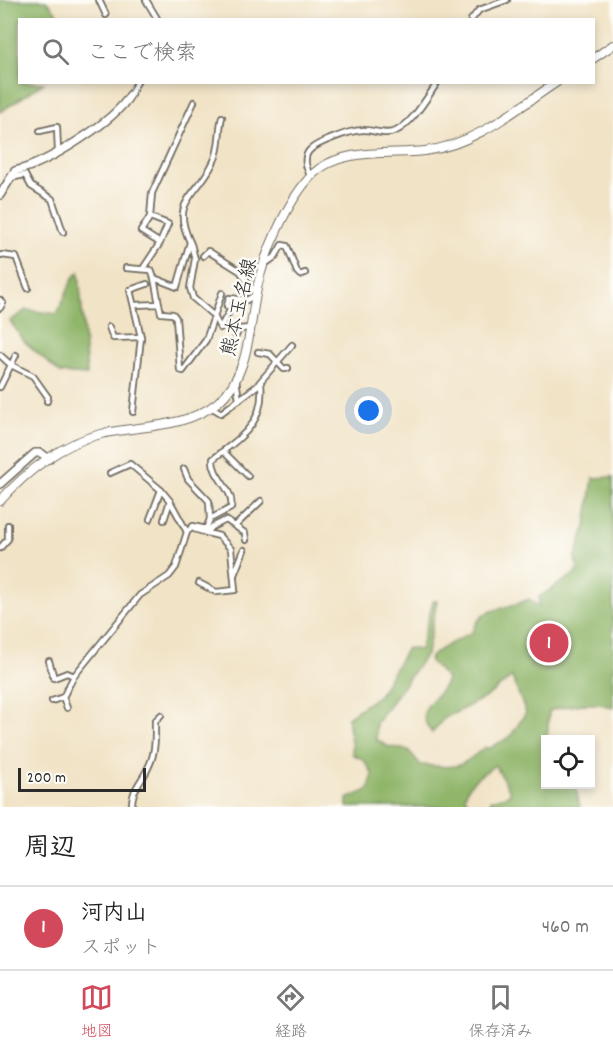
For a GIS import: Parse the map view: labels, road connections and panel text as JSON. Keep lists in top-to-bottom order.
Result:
{
  "streets": {
    "main road": ["熊本玉名線"]
  },
  "scale_bar": "200 m",
  "page": {
    "search": "ここで検索",
    "pins": "1",
    "scale": "200 m",
    "heading": "周辺",
    "list": [
      {
        "mark": "1",
        "name": "河内山",
        "note": "スポット",
        "value": "460 m"
      }
    ],
    "nav": ["地図", "経路", "保存済み"]
  }
}
